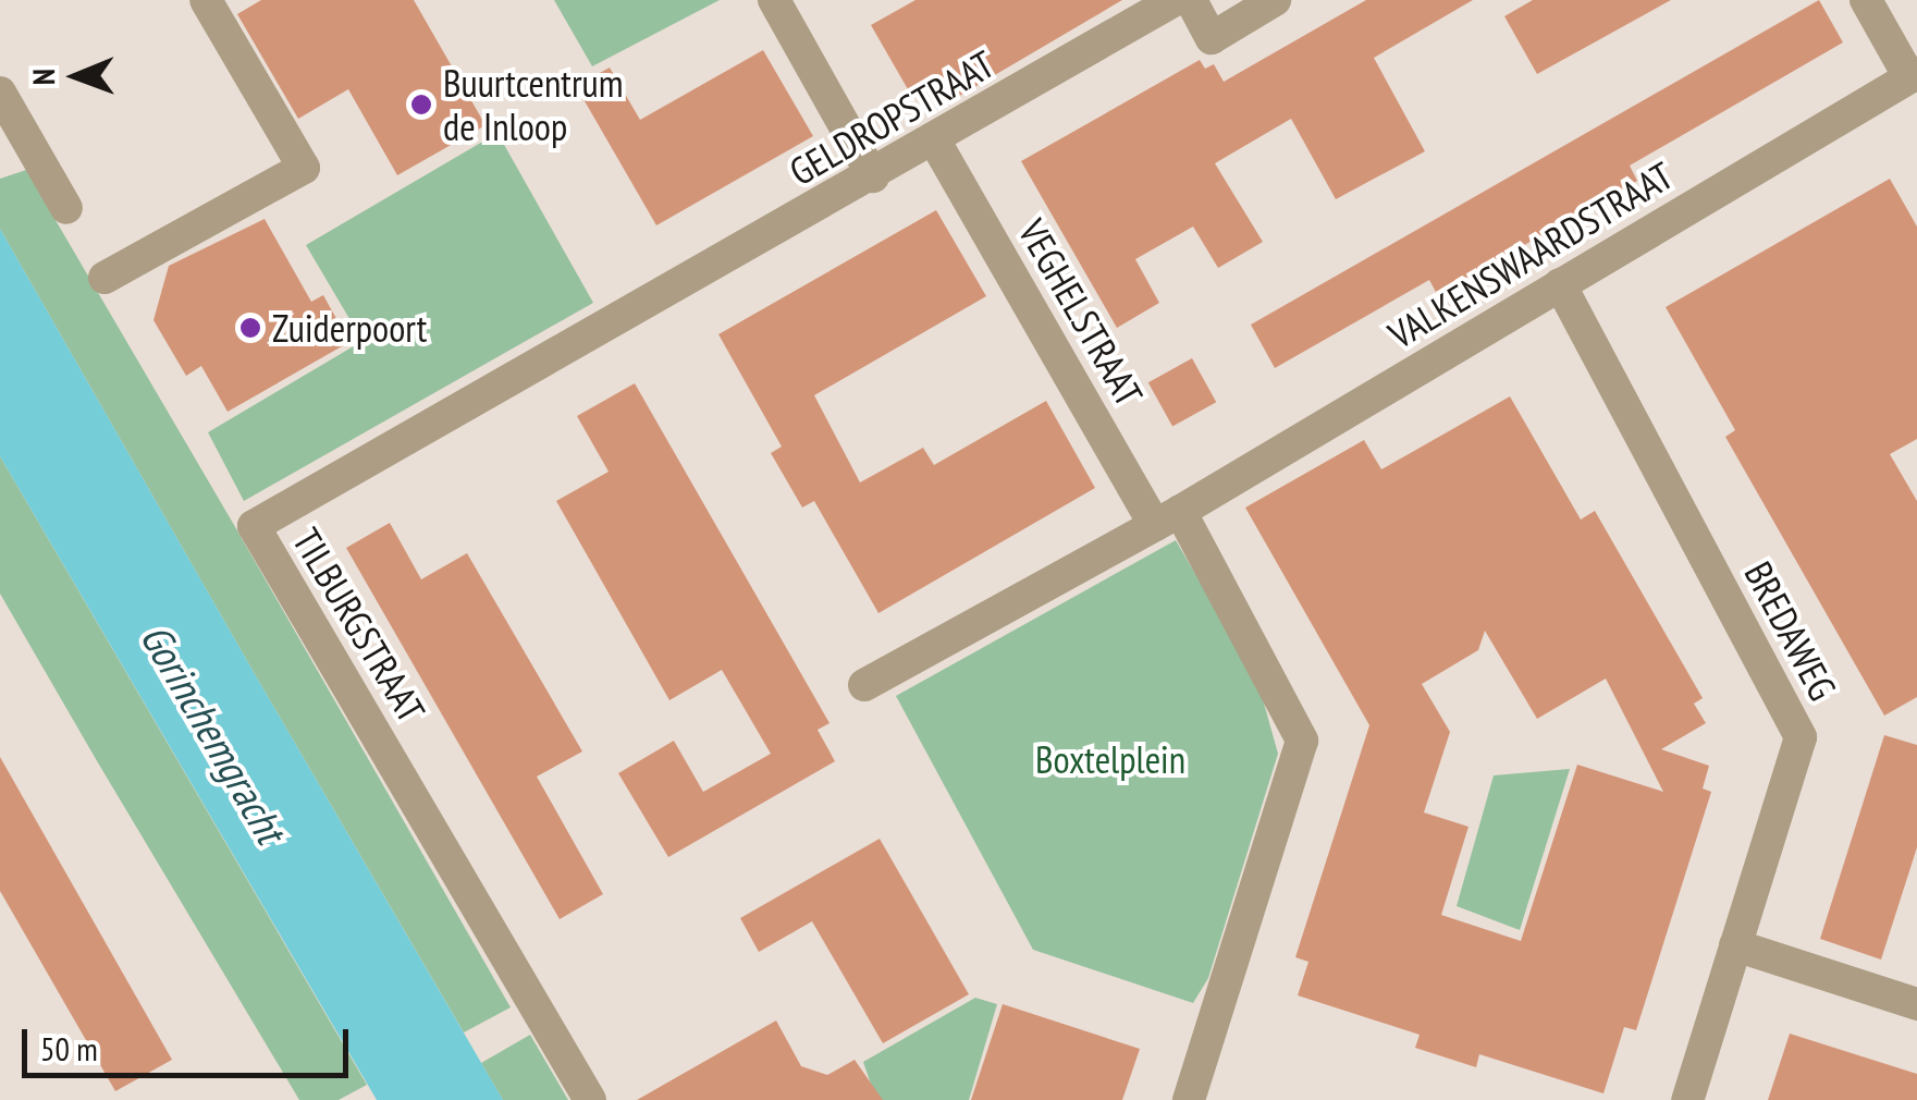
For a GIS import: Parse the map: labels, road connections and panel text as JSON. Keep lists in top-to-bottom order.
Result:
{
  "streets": {
    "street": [
      "GELDROPSTRAAT",
      "VALKENSWAARDSTRAAT",
      "VEGHELSTRAAT",
      "TILBURGSTRAAT",
      "BREDAWEG"
    ]
  },
  "crossings": [
    ["GELDROPSTRAAT", "VEGHELSTRAAT"],
    ["GELDROPSTRAAT", "TILBURGSTRAAT"],
    ["VALKENSWAARDSTRAAT", "VEGHELSTRAAT"],
    ["VALKENSWAARDSTRAAT", "BREDAWEG"]
  ],
  "water": ["Gorinchemgracht"],
  "parks": ["Boxtelplein"],
  "places": ["Buurtcentrum de Inloop", "Zuiderpoort"],
  "scale_bar": "50 m",
  "north": "left"
}
